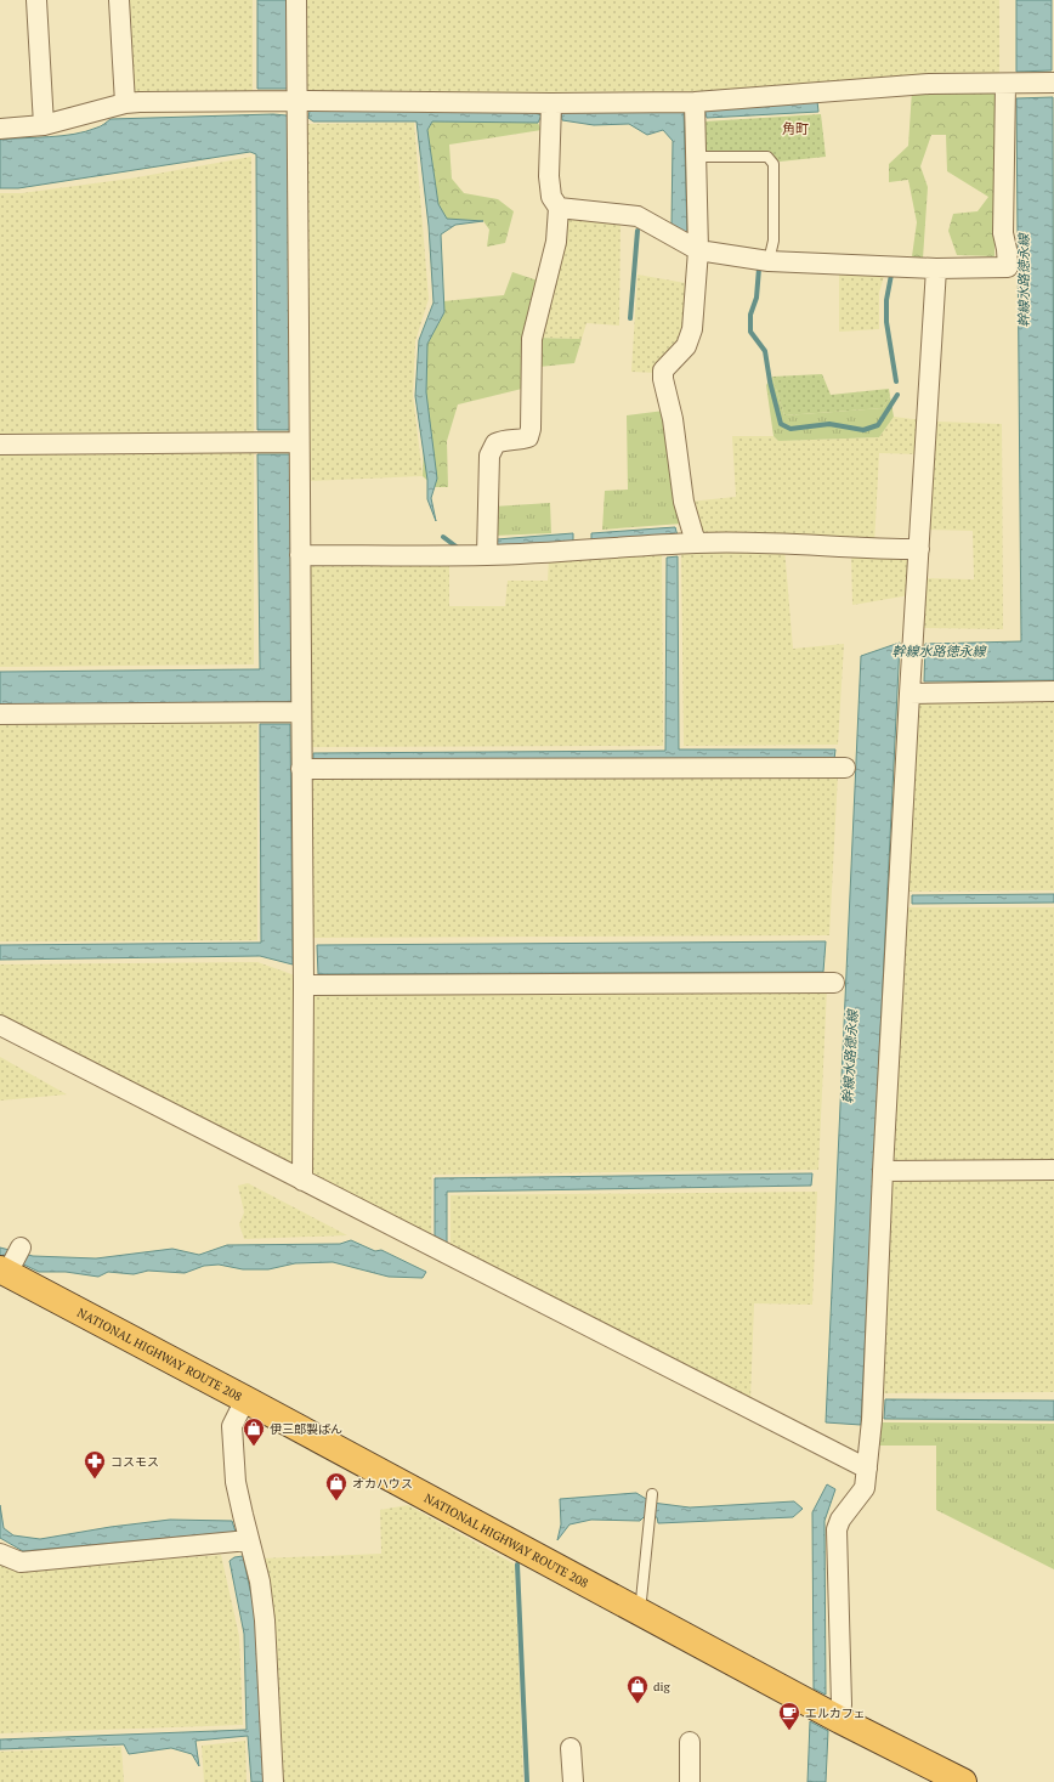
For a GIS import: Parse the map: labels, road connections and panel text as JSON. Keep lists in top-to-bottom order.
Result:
{
  "streets": {
    "highway": ["NATIONAL HIGHWAY ROUTE 208"]
  },
  "districts": ["角町"],
  "water": ["幹線水路徳永線"],
  "places": {
    "shop": ["伊三郎製ぱん", "オカハウス", "dig"],
    "pharmacy": ["コスモス"],
    "cafe": ["エルカフェ"]
  }
}
